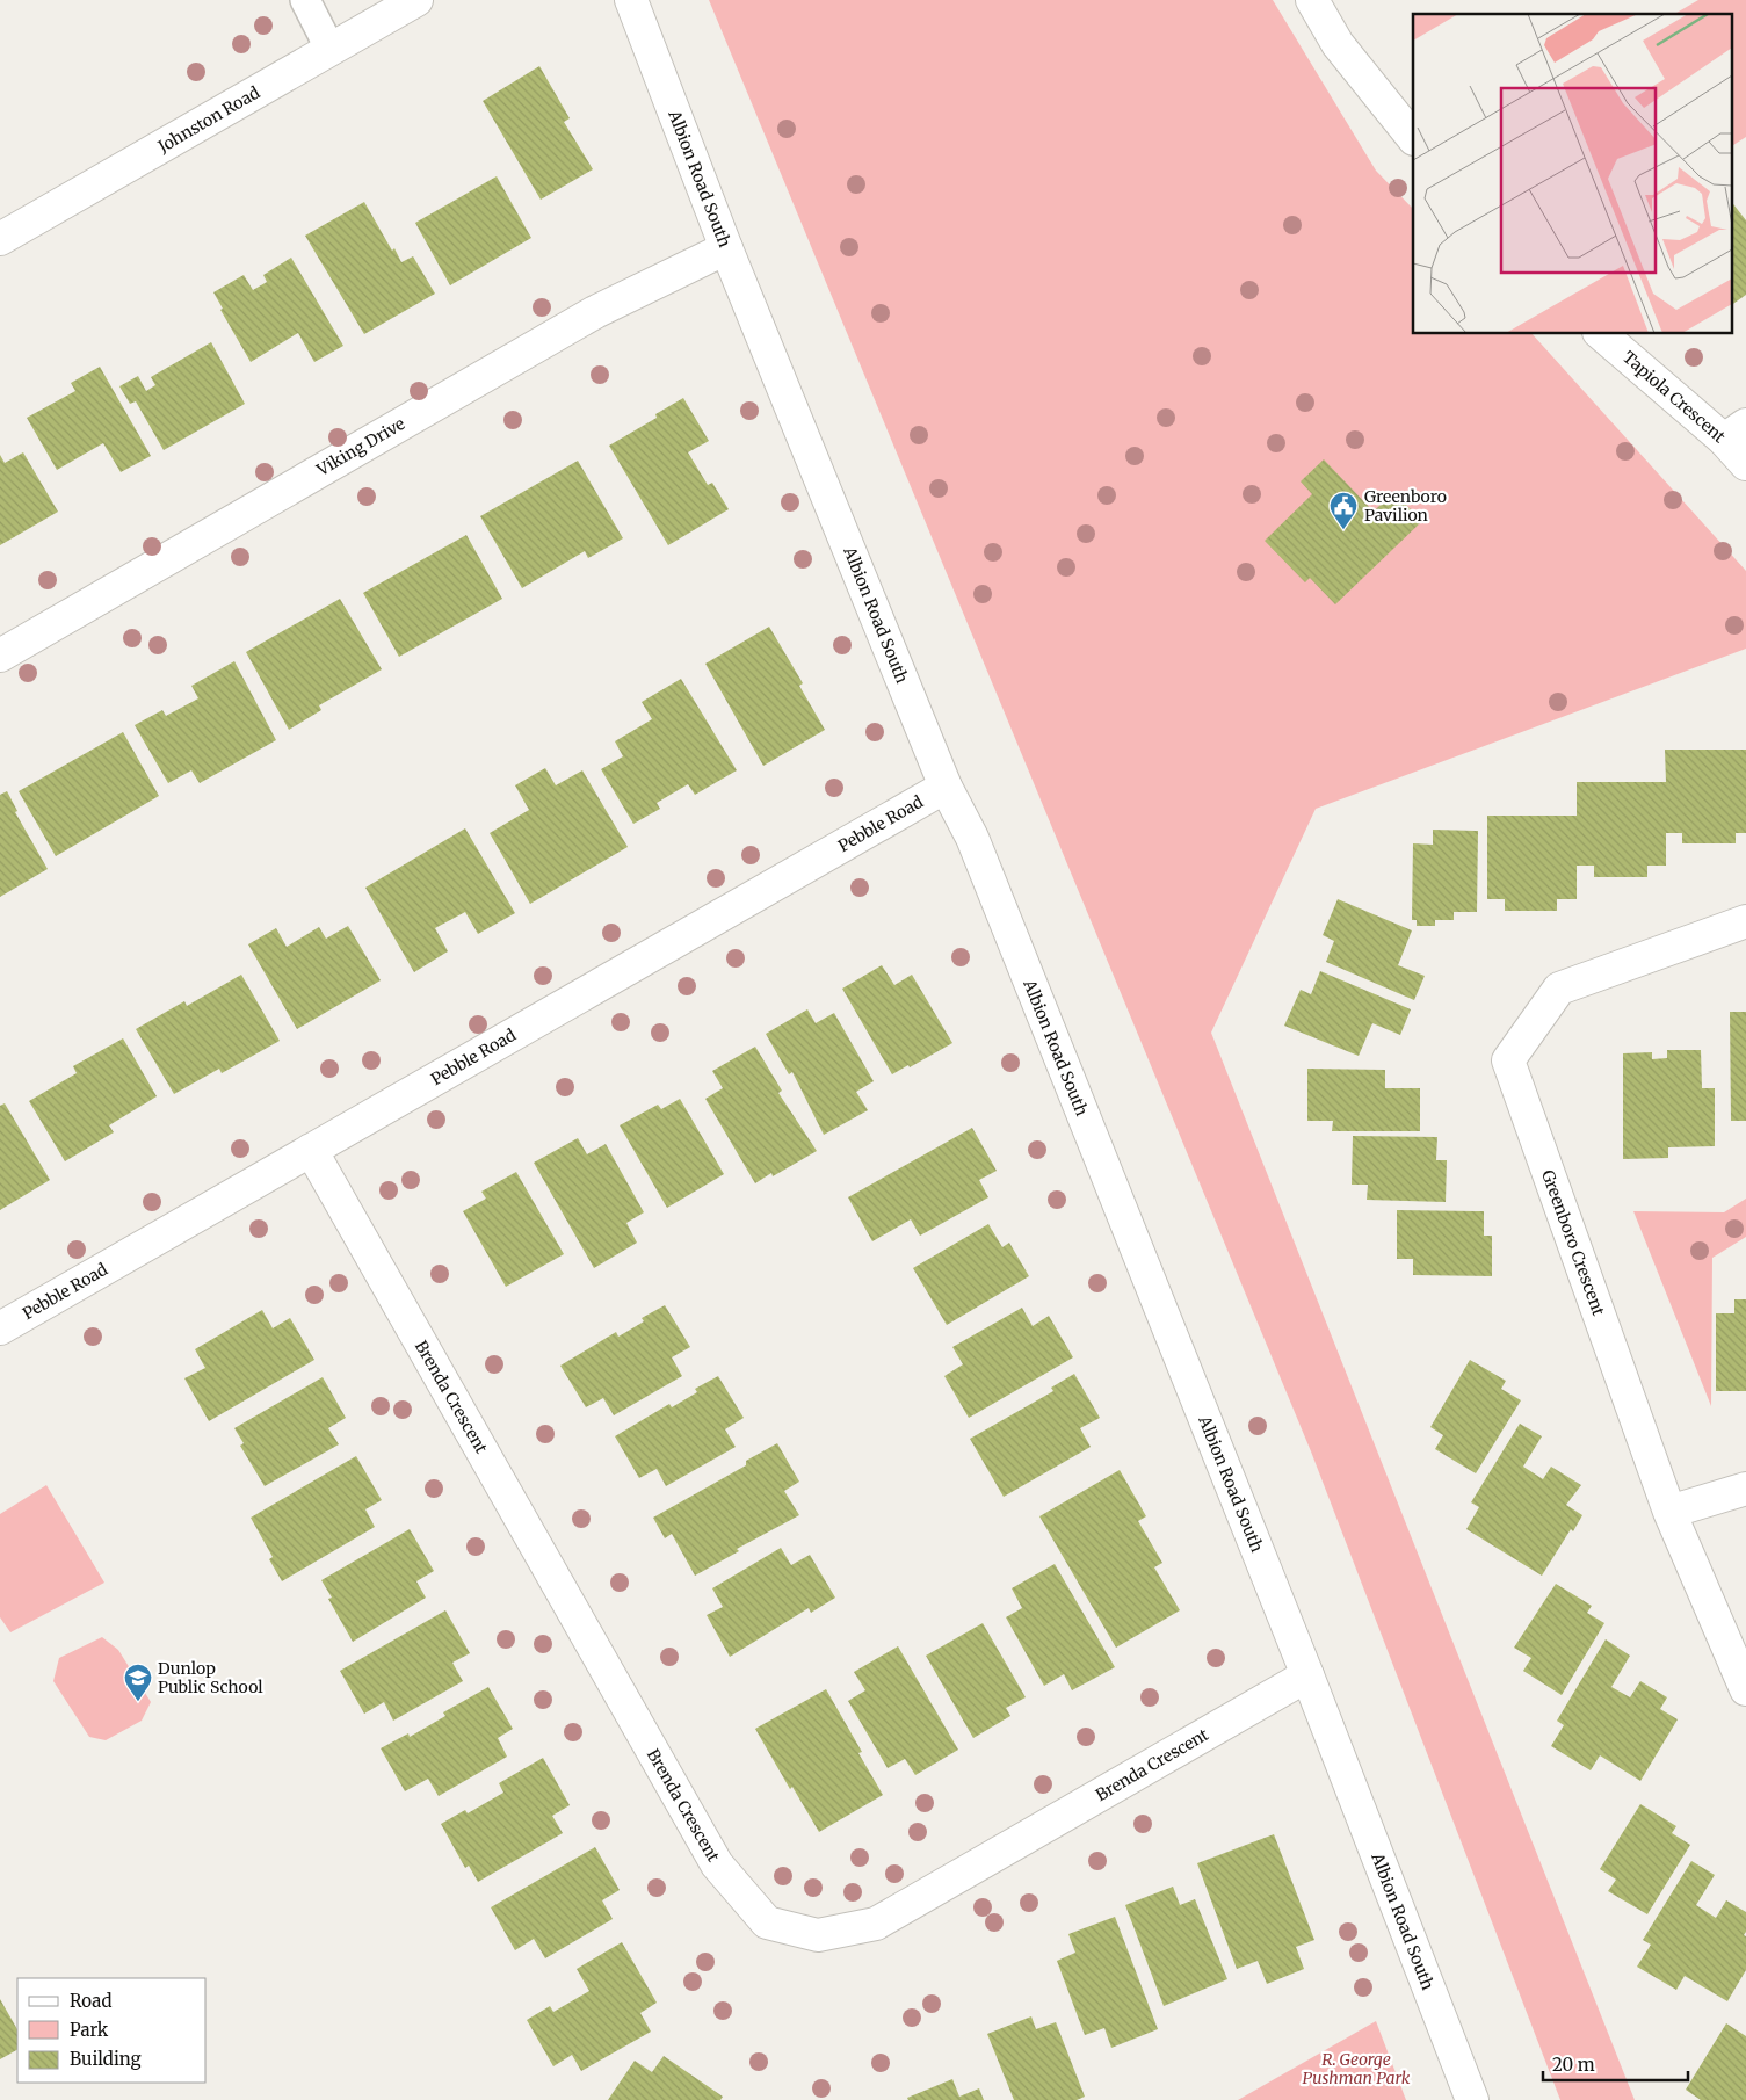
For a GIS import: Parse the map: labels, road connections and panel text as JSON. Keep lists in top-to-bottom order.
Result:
{
  "streets": {
    "street": [
      "Johnston Road",
      "Albion Road South",
      "Tapiola Crescent",
      "Viking Drive",
      "Pebble Road",
      "Greenboro Crescent",
      "Brenda Crescent"
    ]
  },
  "crossings": [
    ["Albion Road South", "Viking Drive"],
    ["Albion Road South", "Pebble Road"],
    ["Albion Road South", "Brenda Crescent"],
    ["Pebble Road", "Brenda Crescent"]
  ],
  "parks": ["R. George Pushman Park"],
  "places": {
    "public building": ["Greenboro Pavilion"],
    "school or university": ["Dunlop Public School"]
  },
  "legend": ["Road", "Park", "Building"],
  "scale_bar": "20 m"
}
